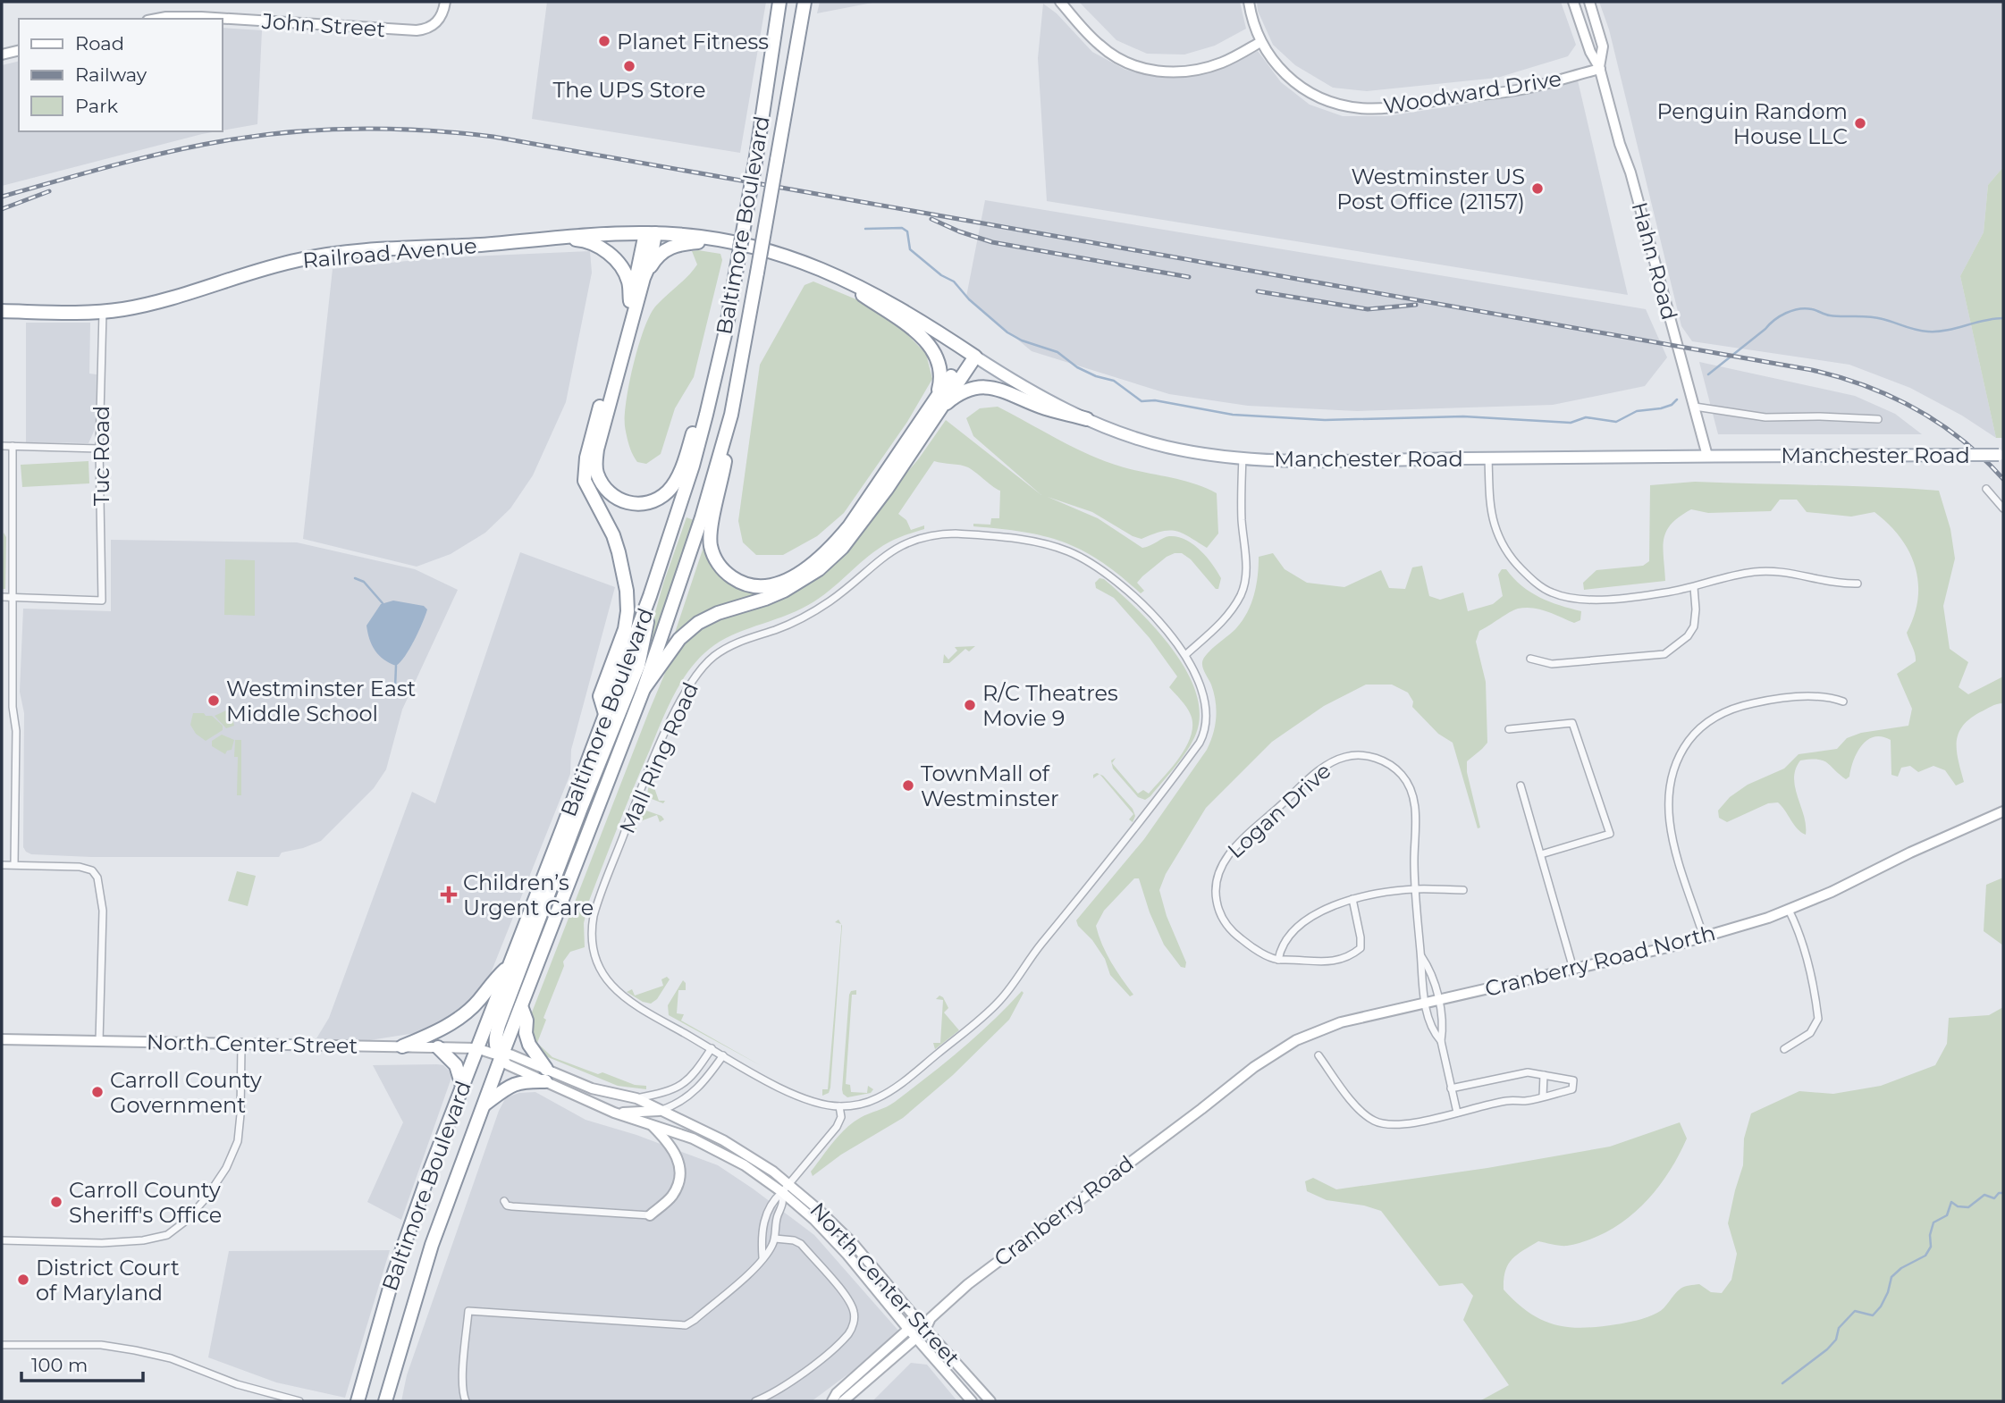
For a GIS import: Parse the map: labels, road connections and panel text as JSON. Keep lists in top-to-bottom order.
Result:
{
  "streets": {
    "highway": ["Baltimore Boulevard", "Railroad Avenue", "Manchester Road"],
    "street": [
      "John Street",
      "Woodward Drive",
      "Hahn Road",
      "Tuc Road",
      "Mall Ring Road",
      "Logan Drive",
      "Cranberry Road North",
      "North Center Street",
      "Cranberry Road"
    ]
  },
  "crossings": [
    ["Woodward Drive", "Hahn Road"],
    ["Baltimore Boulevard", "North Center Street"],
    ["Railroad Avenue", "Manchester Road"],
    ["Railroad Avenue", "Tuc Road"],
    ["Hahn Road", "Manchester Road"],
    ["Logan Drive", "Cranberry Road North"],
    ["Cranberry Road North", "Cranberry Road"],
    ["North Center Street", "Cranberry Road"]
  ],
  "places": {
    "other": [
      "Planet Fitness",
      "The UPS Store",
      "Penguin Random House LLC",
      "Westminster US Post Office (21157)",
      "Westminster East Middle School",
      "R/C Theatres Movie 9",
      "TownMall of Westminster",
      "Carroll County Government",
      "Carroll County Sheriff's Office",
      "District Court of Maryland"
    ],
    "health": ["Children’s Urgent Care"]
  },
  "legend": ["Road", "Railway", "Park"],
  "scale_bar": "100 m"
}
